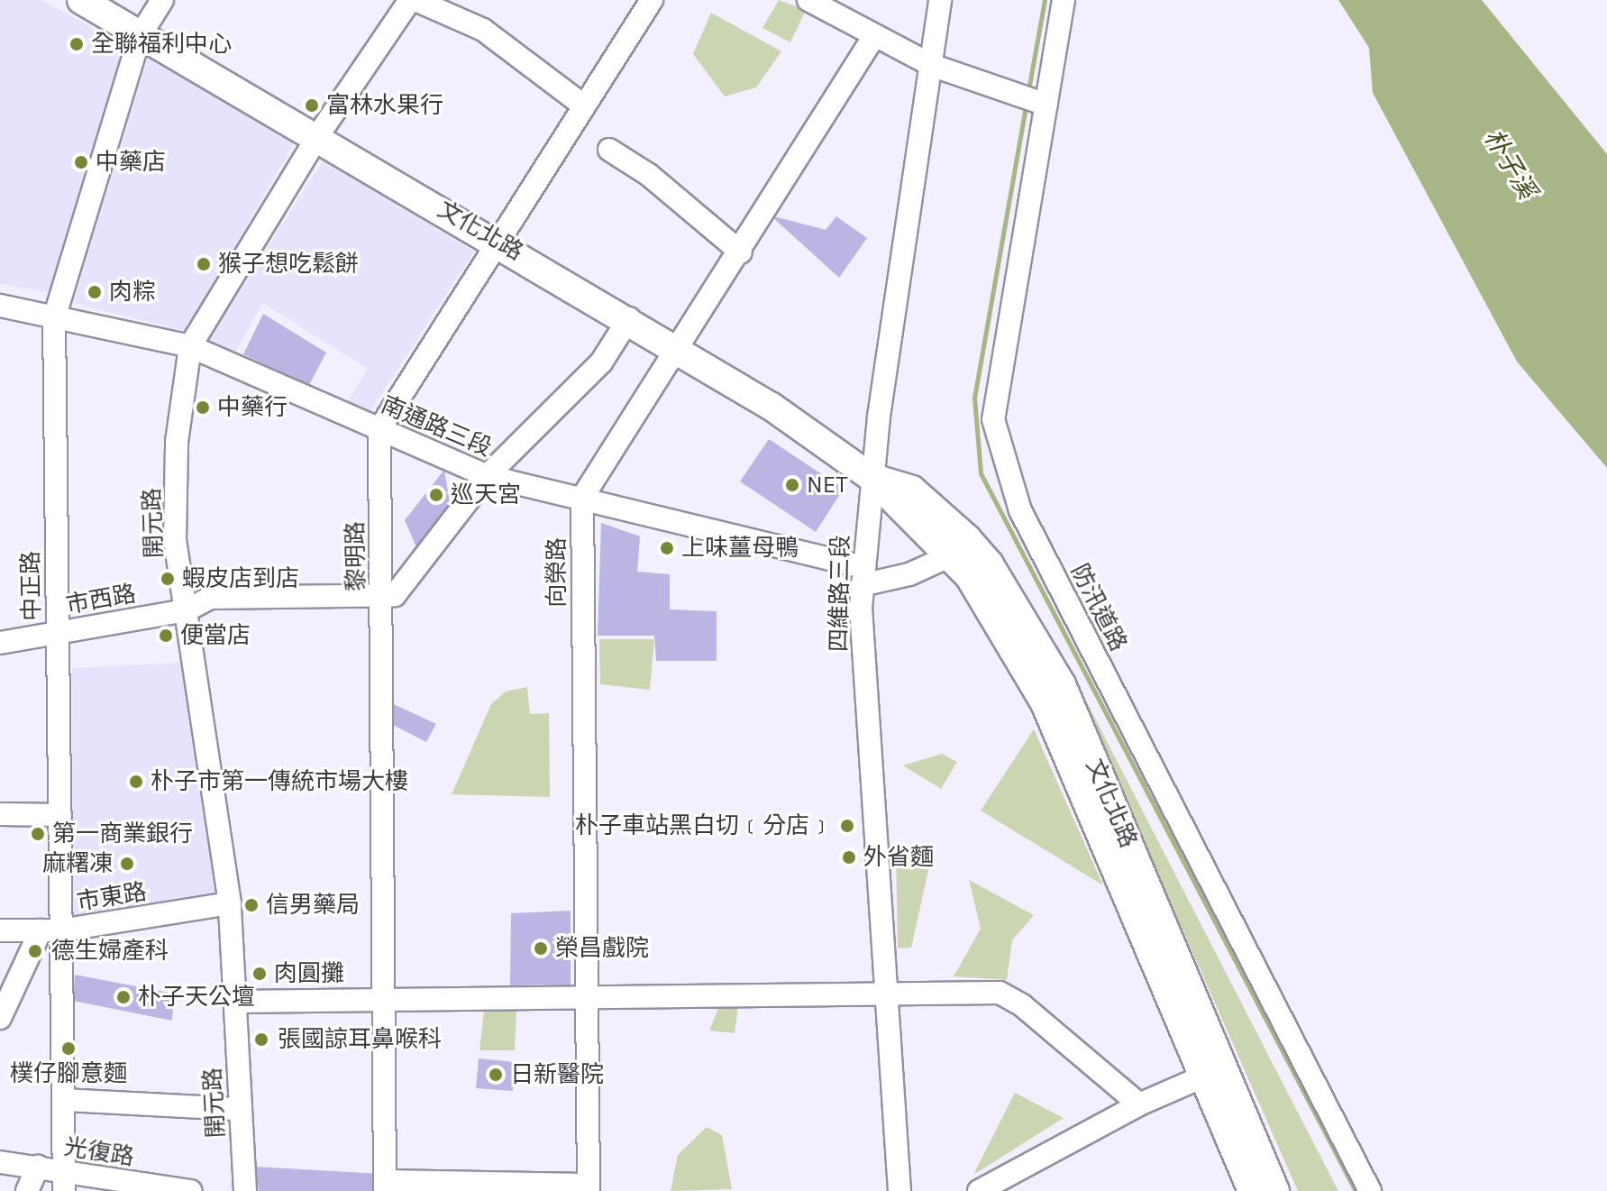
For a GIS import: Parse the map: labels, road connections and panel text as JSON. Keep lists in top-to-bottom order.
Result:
{
  "streets": {
    "main road": ["文化北路"],
    "street": [
      "南通路三段",
      "開元路",
      "黎明路",
      "向榮路",
      "中正路",
      "四維路三段",
      "市西路",
      "防汛道路",
      "市東路",
      "光復路"
    ]
  },
  "crossings": [
    ["文化北路", "開元路"],
    ["文化北路", "中正路"],
    ["文化北路", "四維路三段"],
    ["南通路三段", "開元路"],
    ["南通路三段", "黎明路"],
    ["南通路三段", "向榮路"],
    ["南通路三段", "中正路"],
    ["南通路三段", "四維路三段"],
    ["開元路", "市西路"],
    ["開元路", "市東路"],
    ["黎明路", "市西路"],
    ["中正路", "市西路"],
    ["中正路", "市東路"],
    ["中正路", "光復路"]
  ],
  "water": ["朴子溪"],
  "places": [
    "全聯福利中心",
    "富林水果行",
    "中藥店",
    "猴子想吃鬆餅",
    "肉粽",
    "中藥行",
    "NET",
    "巡天宮",
    "上味薑母鴨",
    "蝦皮店到店",
    "便當店",
    "朴子市第一傳統市場大樓",
    "朴子車站黑白切﹝分店﹞",
    "第一商業銀行",
    "外省麵",
    "麻糬凍",
    "信男藥局",
    "榮昌戲院",
    "德生婦產科",
    "肉圓攤",
    "朴子天公壇",
    "張國諒耳鼻喉科",
    "樸仔腳意麵",
    "日新醫院"
  ]
}
